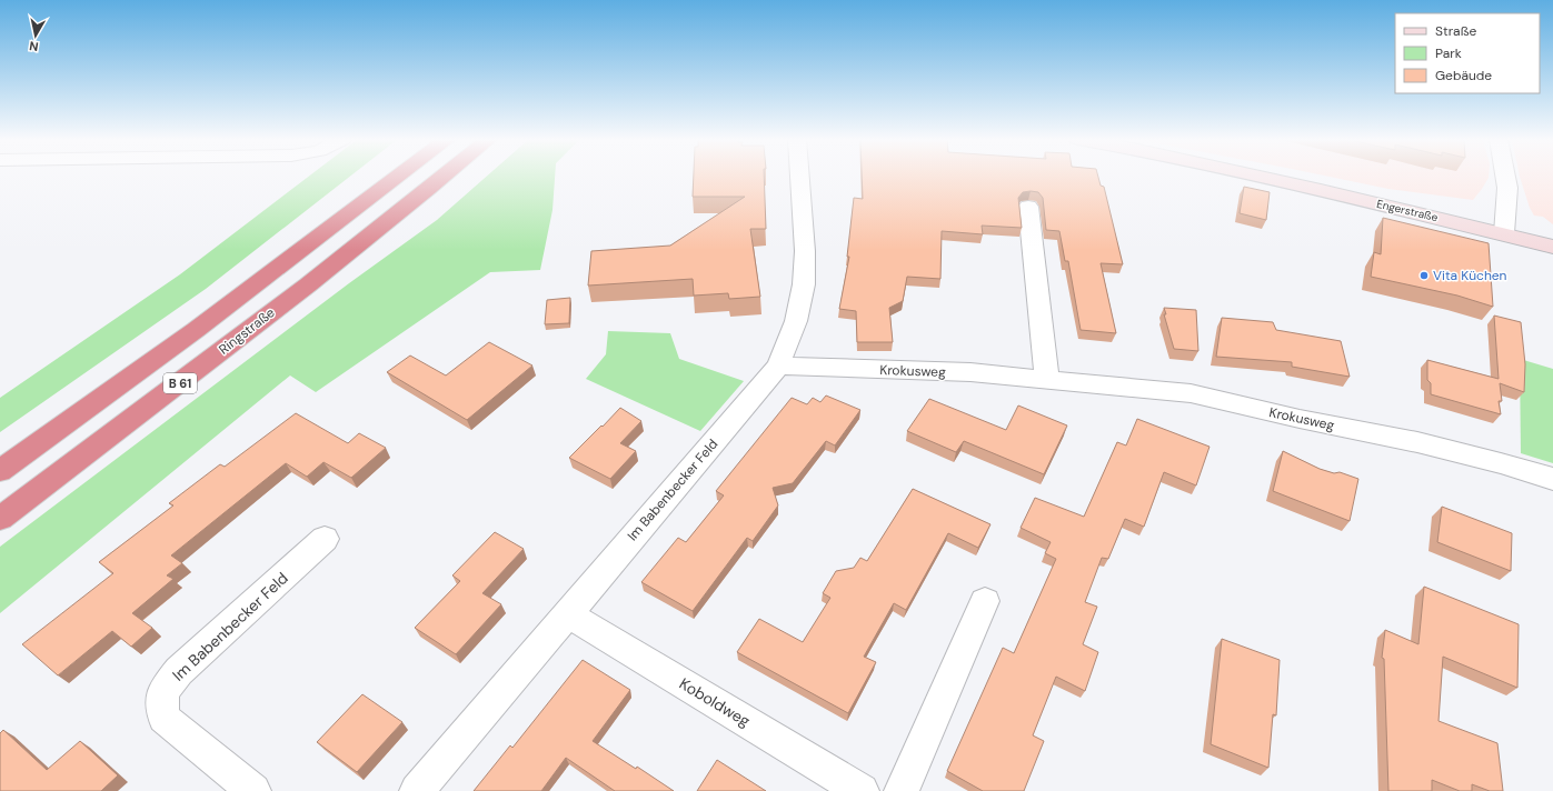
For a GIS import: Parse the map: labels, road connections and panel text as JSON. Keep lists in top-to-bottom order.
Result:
{
  "streets": {
    "highway": ["Ringstraße", "B 61"],
    "main road": ["Engerstraße"],
    "street": ["Krokusweg", "Im Babenbecker Feld", "Koboldweg"]
  },
  "crossings": [
    ["Krokusweg", "Im Babenbecker Feld"],
    ["Im Babenbecker Feld", "Koboldweg"]
  ],
  "places": ["Vita Küchen"],
  "legend": ["Straße", "Park", "Gebäude"],
  "north": "bottom"
}
